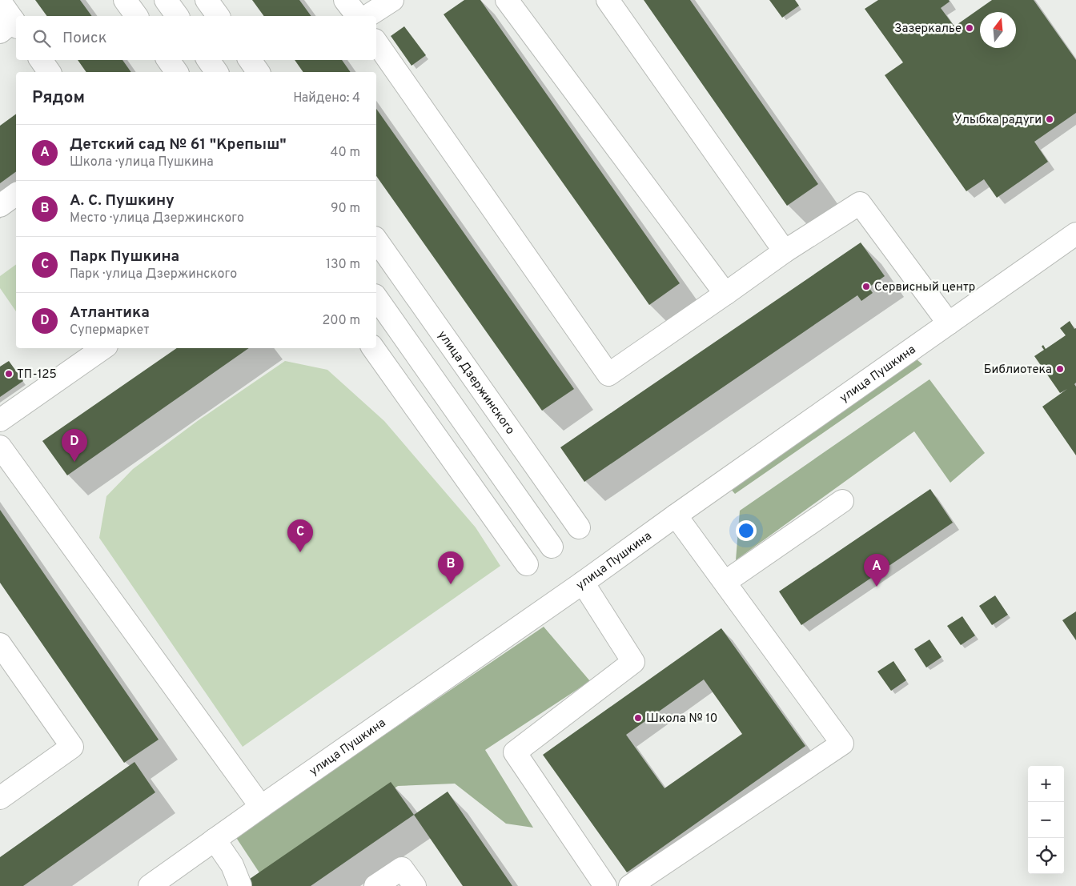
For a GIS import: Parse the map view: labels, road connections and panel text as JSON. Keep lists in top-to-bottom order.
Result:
{
  "streets": {
    "street": ["улица Пушкина", "улица Дзержинского"]
  },
  "places": [
    "Зазеркалье",
    "Улыбка радуги",
    "Сервисный центр",
    "Библиотека",
    "ТП-125",
    "Школа № 10"
  ],
  "north": "top",
  "page": {
    "search": "Поиск",
    "heading": ["Рядом", "Найдено: 4"],
    "list": [
      {
        "mark": "A",
        "name": "Детский сад № 61 \"Крепыш\"",
        "note": "Школа · улица Пушкина",
        "value": "40 m"
      },
      {
        "mark": "B",
        "name": "А. С. Пушкину",
        "note": "Место · улица Дзержинского",
        "value": "90 m"
      },
      {
        "mark": "C",
        "name": "Парк Пушкина",
        "note": "Парк · улица Дзержинского",
        "value": "130 m"
      },
      {
        "mark": "D",
        "name": "Атлантика",
        "note": "Супермаркет",
        "value": "200 m"
      }
    ],
    "pins": [
      "D",
      "C",
      "B",
      "A"
    ],
    "map_buttons": ["+", "−"]
  }
}
